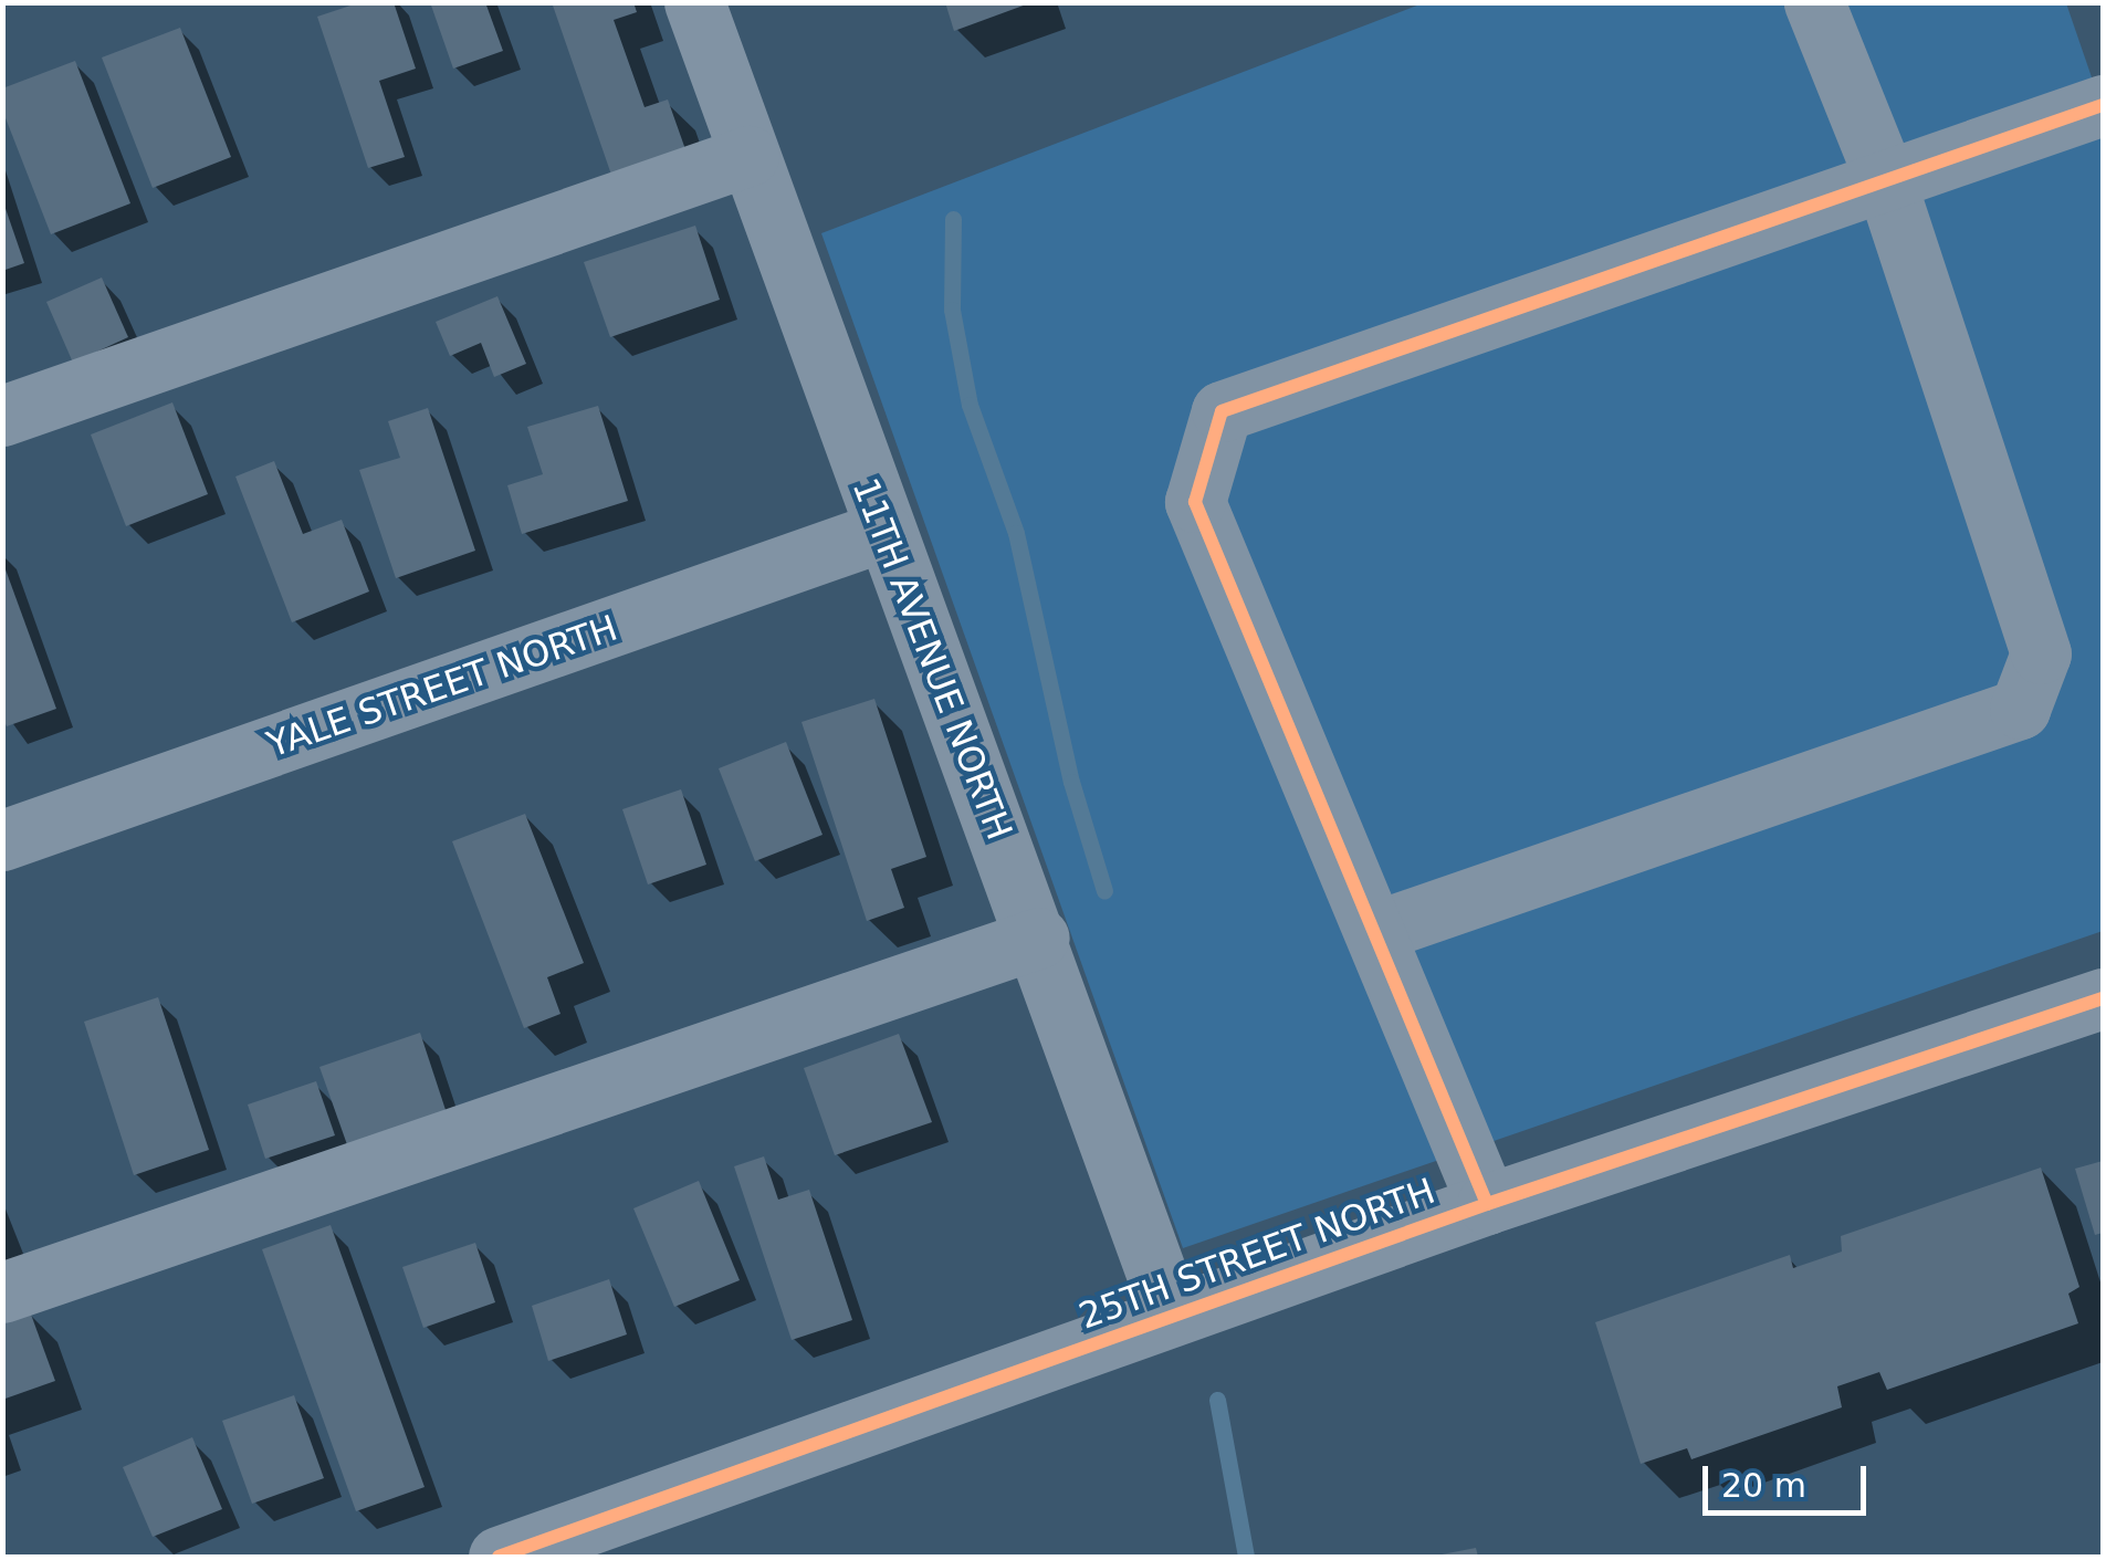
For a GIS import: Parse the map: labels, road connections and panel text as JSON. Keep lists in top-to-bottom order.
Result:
{
  "streets": {
    "street": ["11TH AVENUE NORTH", "YALE STREET NORTH", "25TH STREET NORTH"]
  },
  "crossings": [
    ["11TH AVENUE NORTH", "YALE STREET NORTH"],
    ["11TH AVENUE NORTH", "25TH STREET NORTH"]
  ],
  "scale_bar": "20 m"
}
